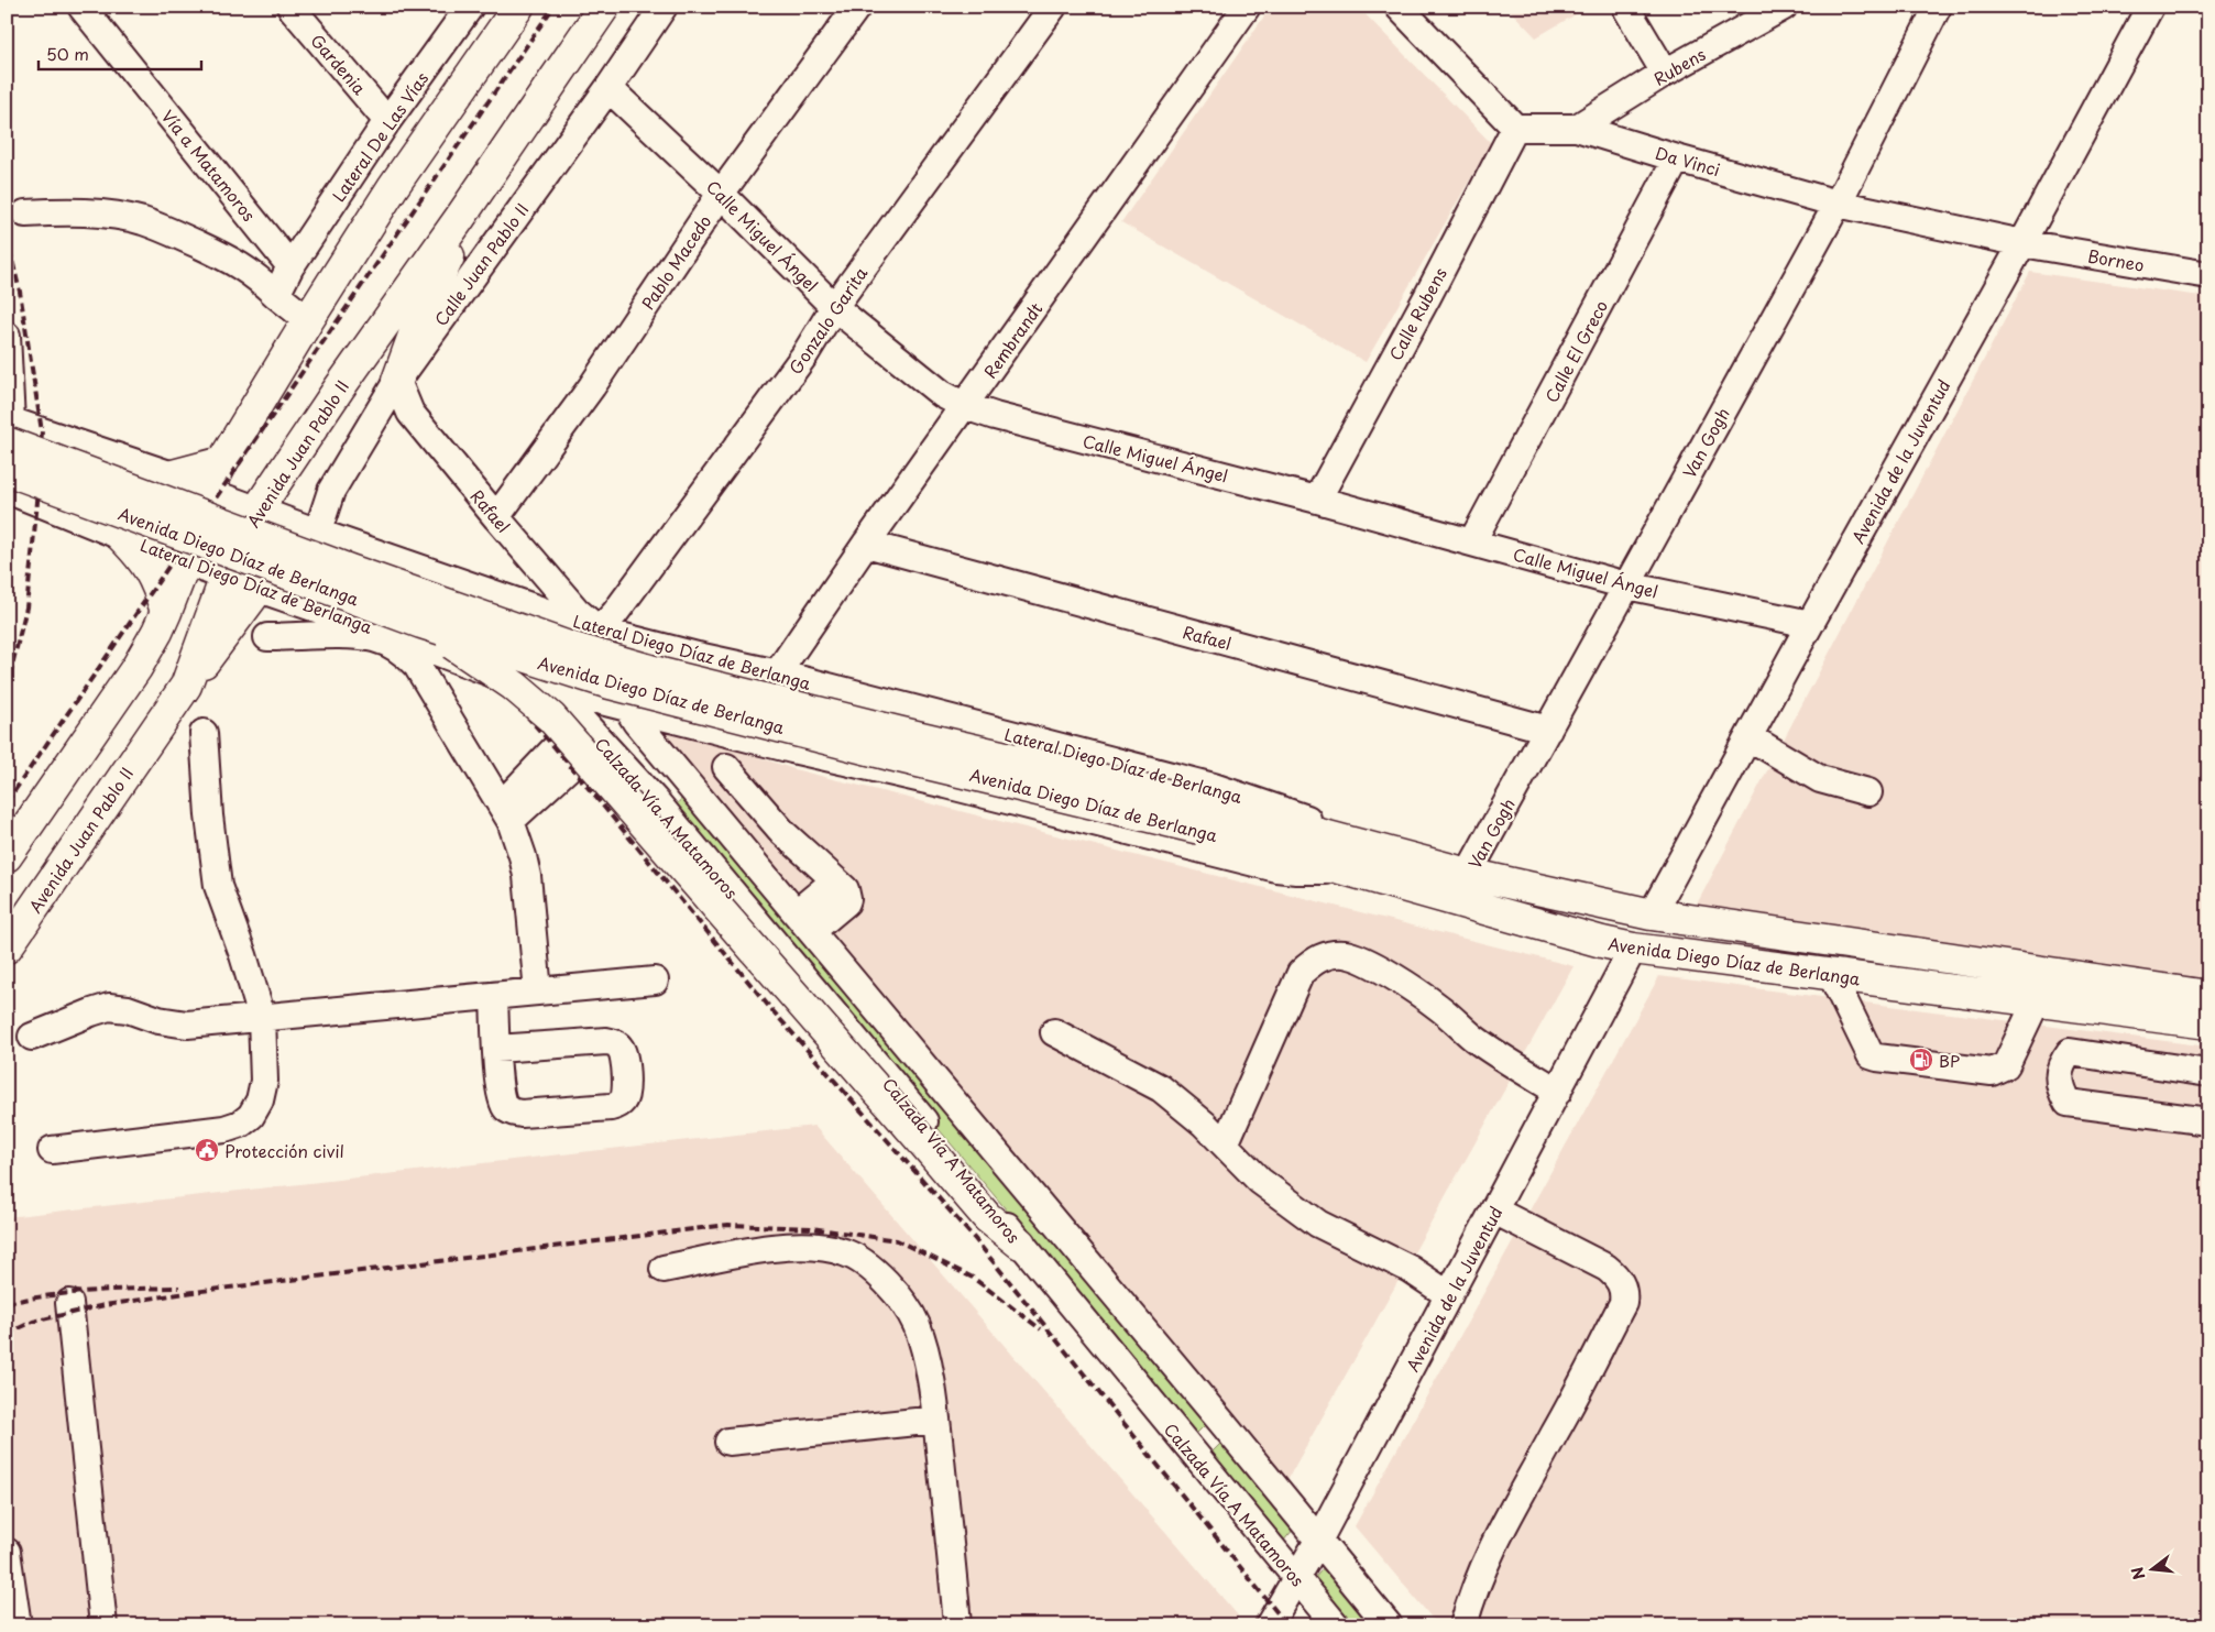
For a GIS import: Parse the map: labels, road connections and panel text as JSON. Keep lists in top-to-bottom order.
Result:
{
  "streets": {
    "main road": ["Avenida Juan Pablo II", "Avenida Diego Díaz de Berlanga"],
    "street": [
      "Gardenia",
      "Rubens",
      "Lateral De Las Vías",
      "Da Vinci",
      "Vía a Matamoros",
      "Calle Miguel Ángel",
      "Borneo",
      "Pablo Macedo",
      "Calle Juan Pablo II",
      "Calle Rubens",
      "Gonzalo Garita",
      "Rembrandt",
      "Calle El Greco",
      "Van Gogh",
      "Avenida de la Juventud",
      "Rafael",
      "Lateral Diego Díaz de Berlanga",
      "Calzada Vía A Matamoros"
    ]
  },
  "crossings": [
    ["Gardenia", "Lateral De Las Vías"],
    ["Rubens", "Da Vinci"],
    ["Lateral De Las Vías", "Vía a Matamoros"],
    ["Da Vinci", "Borneo"],
    ["Da Vinci", "Calle Rubens"],
    ["Da Vinci", "Calle El Greco"],
    ["Da Vinci", "Van Gogh"],
    ["Da Vinci", "Avenida de la Juventud"],
    ["Calle Miguel Ángel", "Pablo Macedo"],
    ["Calle Miguel Ángel", "Calle Juan Pablo II"],
    ["Calle Miguel Ángel", "Calle Rubens"],
    ["Calle Miguel Ángel", "Gonzalo Garita"],
    ["Calle Miguel Ángel", "Rembrandt"],
    ["Calle Miguel Ángel", "Calle El Greco"],
    ["Calle Miguel Ángel", "Van Gogh"],
    ["Calle Miguel Ángel", "Avenida de la Juventud"],
    ["Borneo", "Avenida de la Juventud"],
    ["Pablo Macedo", "Rafael"],
    ["Calle Juan Pablo II", "Rafael"],
    ["Calle Juan Pablo II", "Lateral Diego Díaz de Berlanga"],
    ["Gonzalo Garita", "Rafael"],
    ["Gonzalo Garita", "Lateral Diego Díaz de Berlanga"],
    ["Gonzalo Garita", "Calzada Vía A Matamoros"],
    ["Rembrandt", "Rafael"],
    ["Rembrandt", "Lateral Diego Díaz de Berlanga"],
    ["Van Gogh", "Rafael"],
    ["Van Gogh", "Avenida Diego Díaz de Berlanga"],
    ["Avenida Juan Pablo II", "Lateral Diego Díaz de Berlanga"],
    ["Avenida de la Juventud", "Avenida Diego Díaz de Berlanga"],
    ["Avenida de la Juventud", "Calzada Vía A Matamoros"],
    ["Rafael", "Lateral Diego Díaz de Berlanga"],
    ["Avenida Diego Díaz de Berlanga", "Lateral Diego Díaz de Berlanga"],
    ["Lateral Diego Díaz de Berlanga", "Calzada Vía A Matamoros"]
  ],
  "places": {
    "fuel station": ["BP"],
    "public building": ["Protección civil"]
  },
  "scale_bar": "50 m",
  "north": "left"
}
